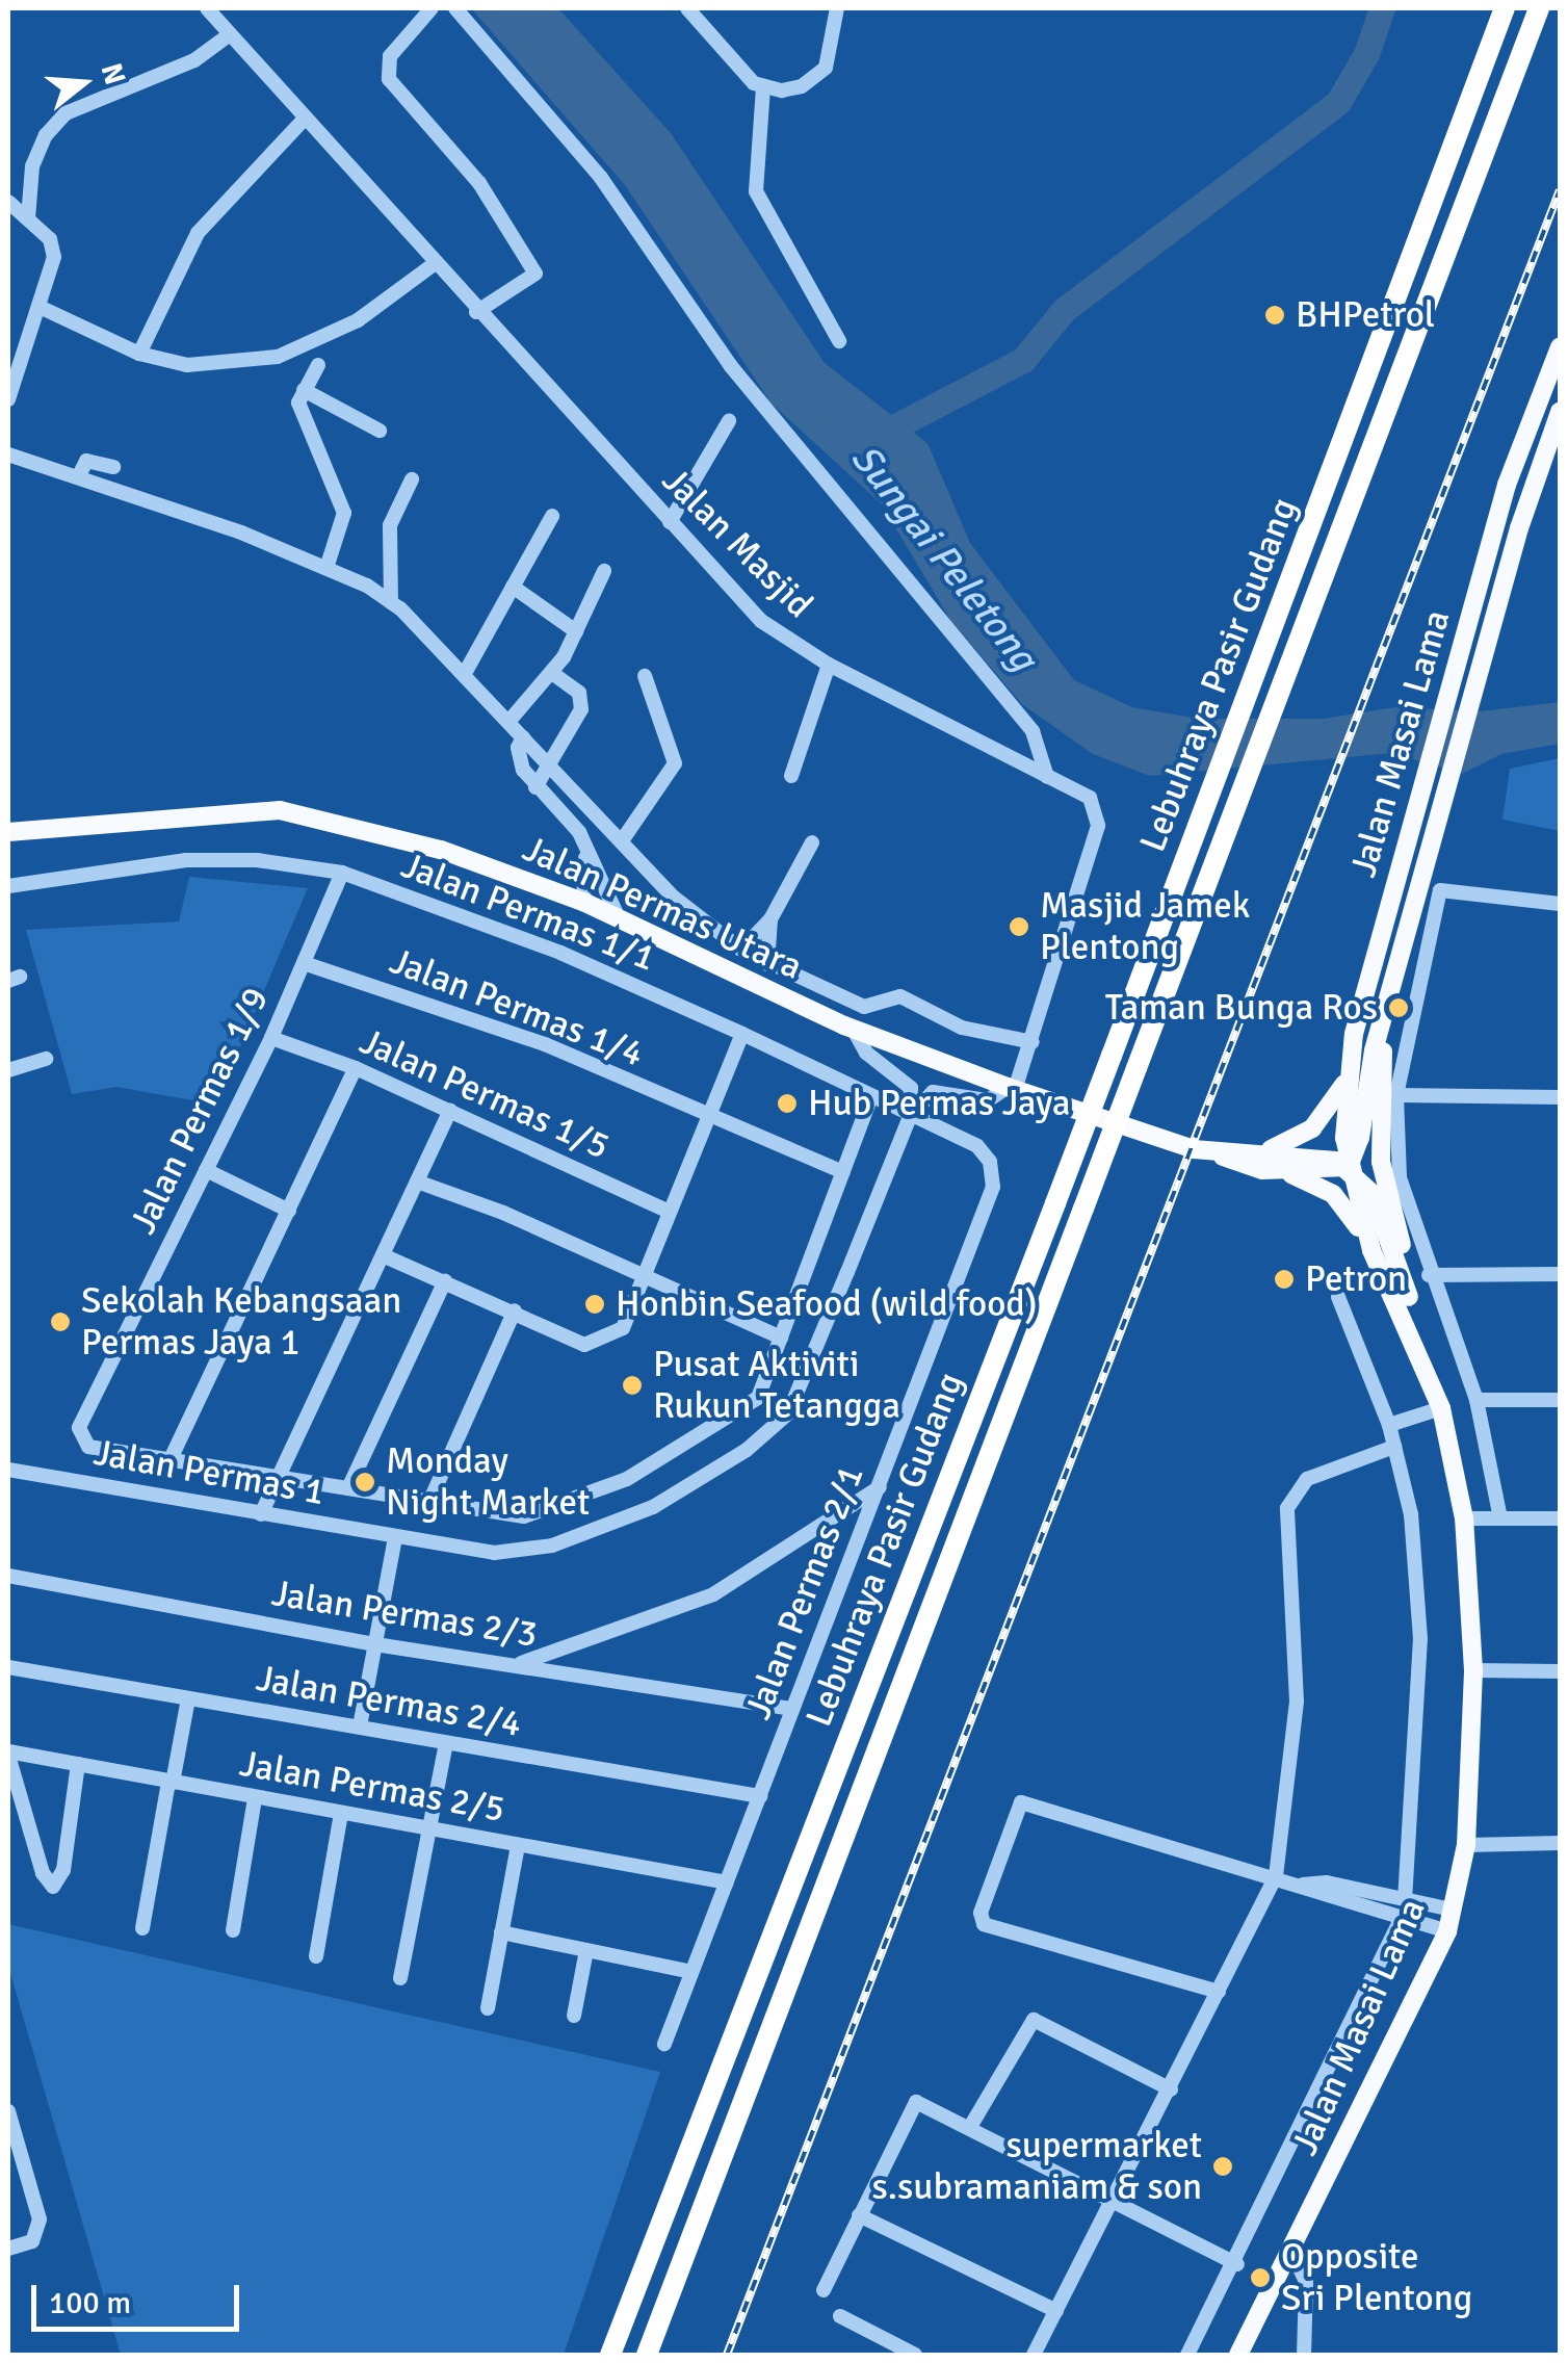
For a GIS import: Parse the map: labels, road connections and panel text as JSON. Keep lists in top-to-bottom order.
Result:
{
  "streets": {
    "highway": ["Lebuhraya Pasir Gudang"],
    "main road": ["Jalan Masai Lama", "Jalan Permas Utara"],
    "street": [
      "Jalan Masjid",
      "Jalan Permas 1/1",
      "Jalan Permas 1/4",
      "Jalan Permas 1/5",
      "Jalan Permas 1/9",
      "Jalan Permas 1",
      "Jalan Permas 2/1",
      "Jalan Permas 2/3",
      "Jalan Permas 2/4",
      "Jalan Permas 2/5"
    ]
  },
  "crossings": [
    ["Jalan Masjid", "Jalan Permas Utara"],
    ["Jalan Masai Lama", "Jalan Permas Utara"],
    ["Jalan Permas 1/1", "Jalan Permas 1/9"],
    ["Jalan Permas 1/1", "Jalan Permas 1"],
    ["Jalan Permas 1/1", "Jalan Permas 2/1"],
    ["Jalan Permas 1/4", "Jalan Permas 1/9"],
    ["Jalan Permas 1/5", "Jalan Permas 1/9"],
    ["Jalan Permas 2/1", "Jalan Permas 2/3"],
    ["Jalan Permas 2/1", "Jalan Permas 2/4"],
    ["Jalan Permas 2/1", "Jalan Permas 2/5"]
  ],
  "water": ["Sungai Peletong"],
  "places": [
    "BHPetrol",
    "Masjid Jamek Plentong",
    "Taman Bunga Ros",
    "Hub Permas Jaya",
    "Petron",
    "Honbin Seafood (wild food)",
    "Sekolah Kebangsaan Permas Jaya 1",
    "Pusat Aktiviti Rukun Tetangga",
    "Monday Night Market",
    "supermarket s.subramaniam & son",
    "Opposite Sri Plentong"
  ],
  "scale_bar": "100 m",
  "north": "right"
}
